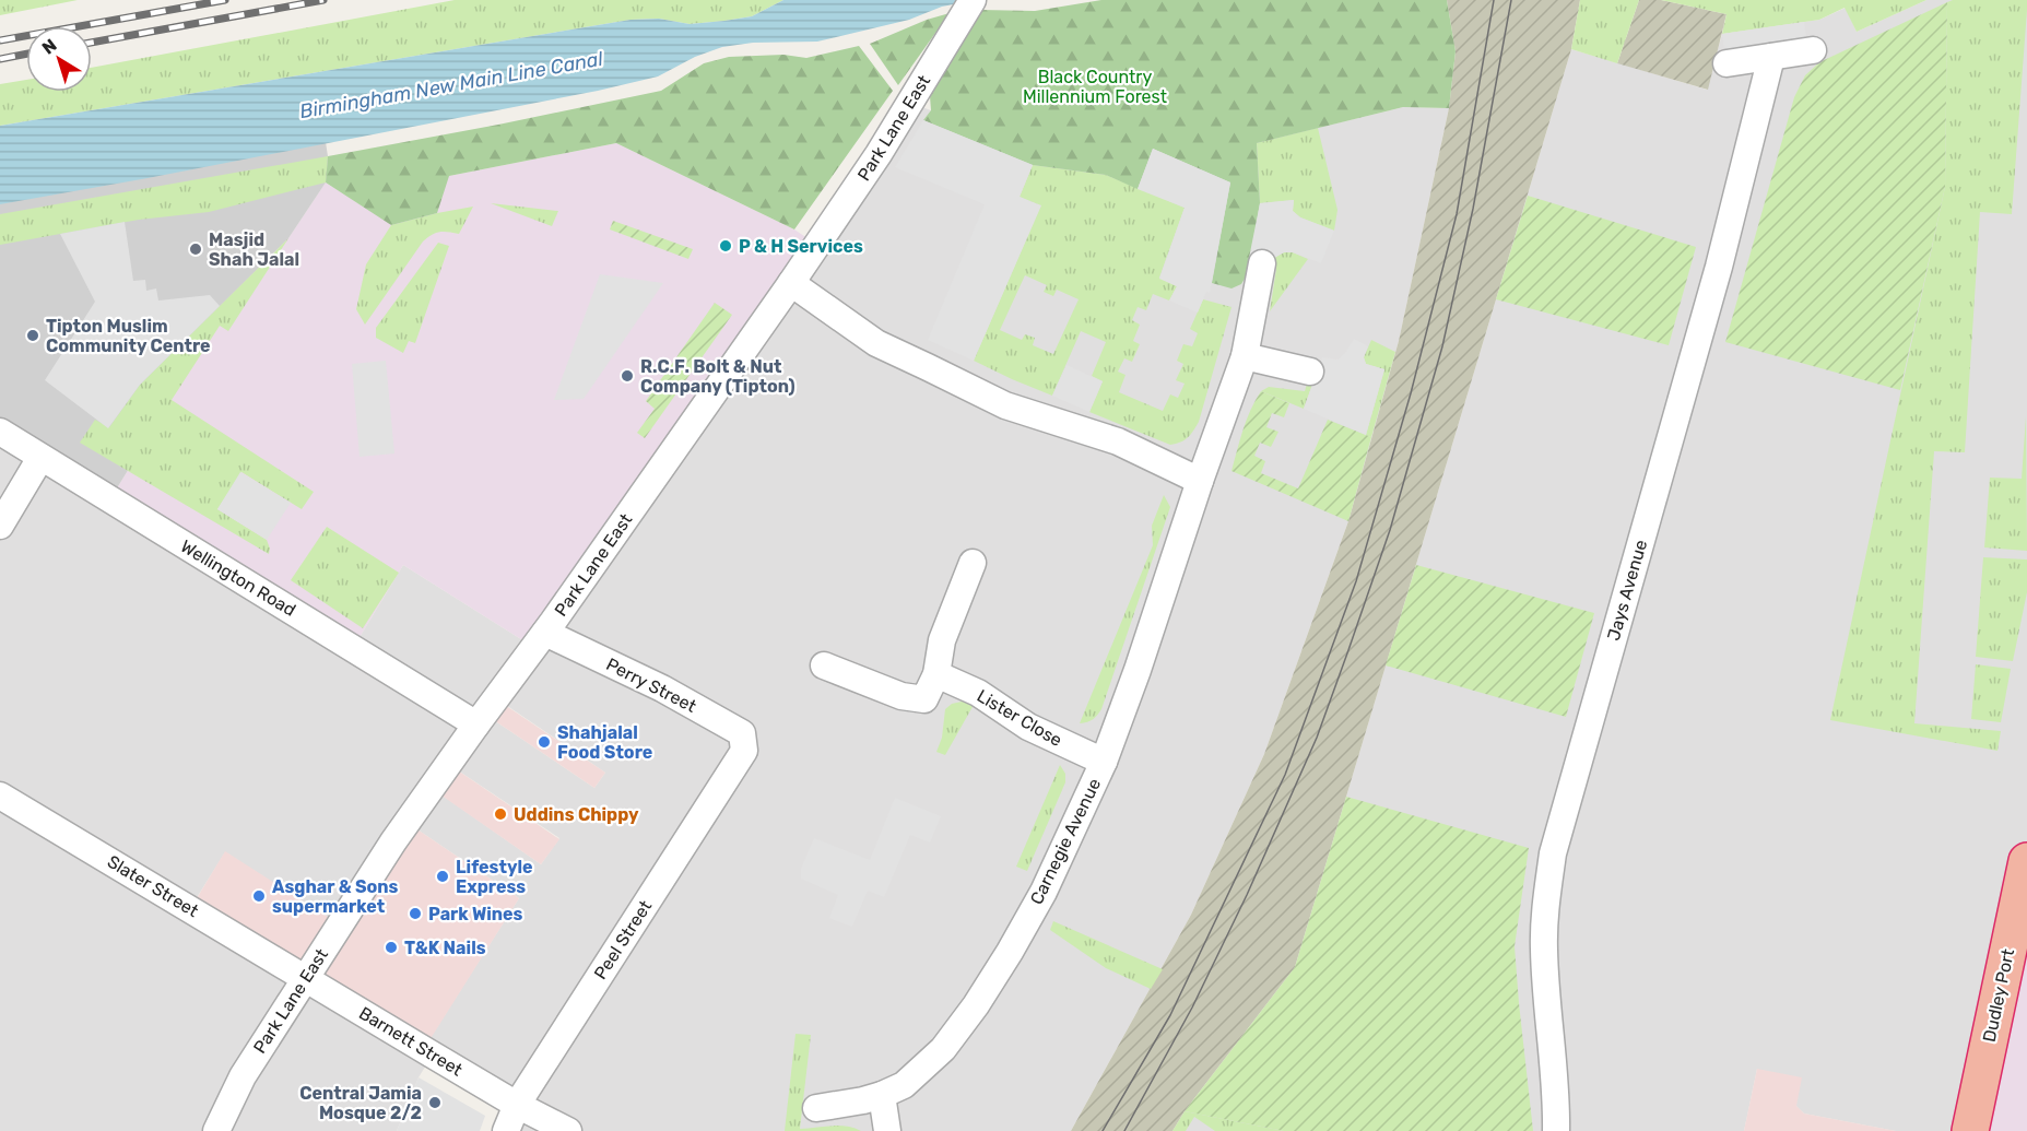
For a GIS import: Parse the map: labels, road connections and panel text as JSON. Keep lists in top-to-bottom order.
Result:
{
  "streets": {
    "highway": ["Dudley Port"],
    "street": [
      "Park Lane East",
      "Wellington Road",
      "Jays Avenue",
      "Perry Street",
      "Lister Close",
      "Carnegie Avenue",
      "Slater Street",
      "Peel Street",
      "Barnett Street"
    ]
  },
  "crossings": [
    ["Park Lane East", "Wellington Road"],
    ["Park Lane East", "Perry Street"],
    ["Park Lane East", "Slater Street"],
    ["Park Lane East", "Barnett Street"],
    ["Perry Street", "Peel Street"],
    ["Lister Close", "Carnegie Avenue"],
    ["Slater Street", "Barnett Street"],
    ["Peel Street", "Barnett Street"]
  ],
  "water": ["Birmingham New Main Line Canal"],
  "parks": ["Black Country Millennium Forest"],
  "places": [
    "P & H Services",
    "Masjid Shah Jalal",
    "Tipton Muslim Community Centre",
    "R.C.F. Bolt & Nut Company (Tipton)",
    "Shahjalal Food Store",
    "Uddins Chippy",
    "Lifestyle Express",
    "Asghar & Sons supermarket",
    "Park Wines",
    "T&K Nails",
    "Central Jamia Mosque 2/2"
  ],
  "north": "top left"
}
